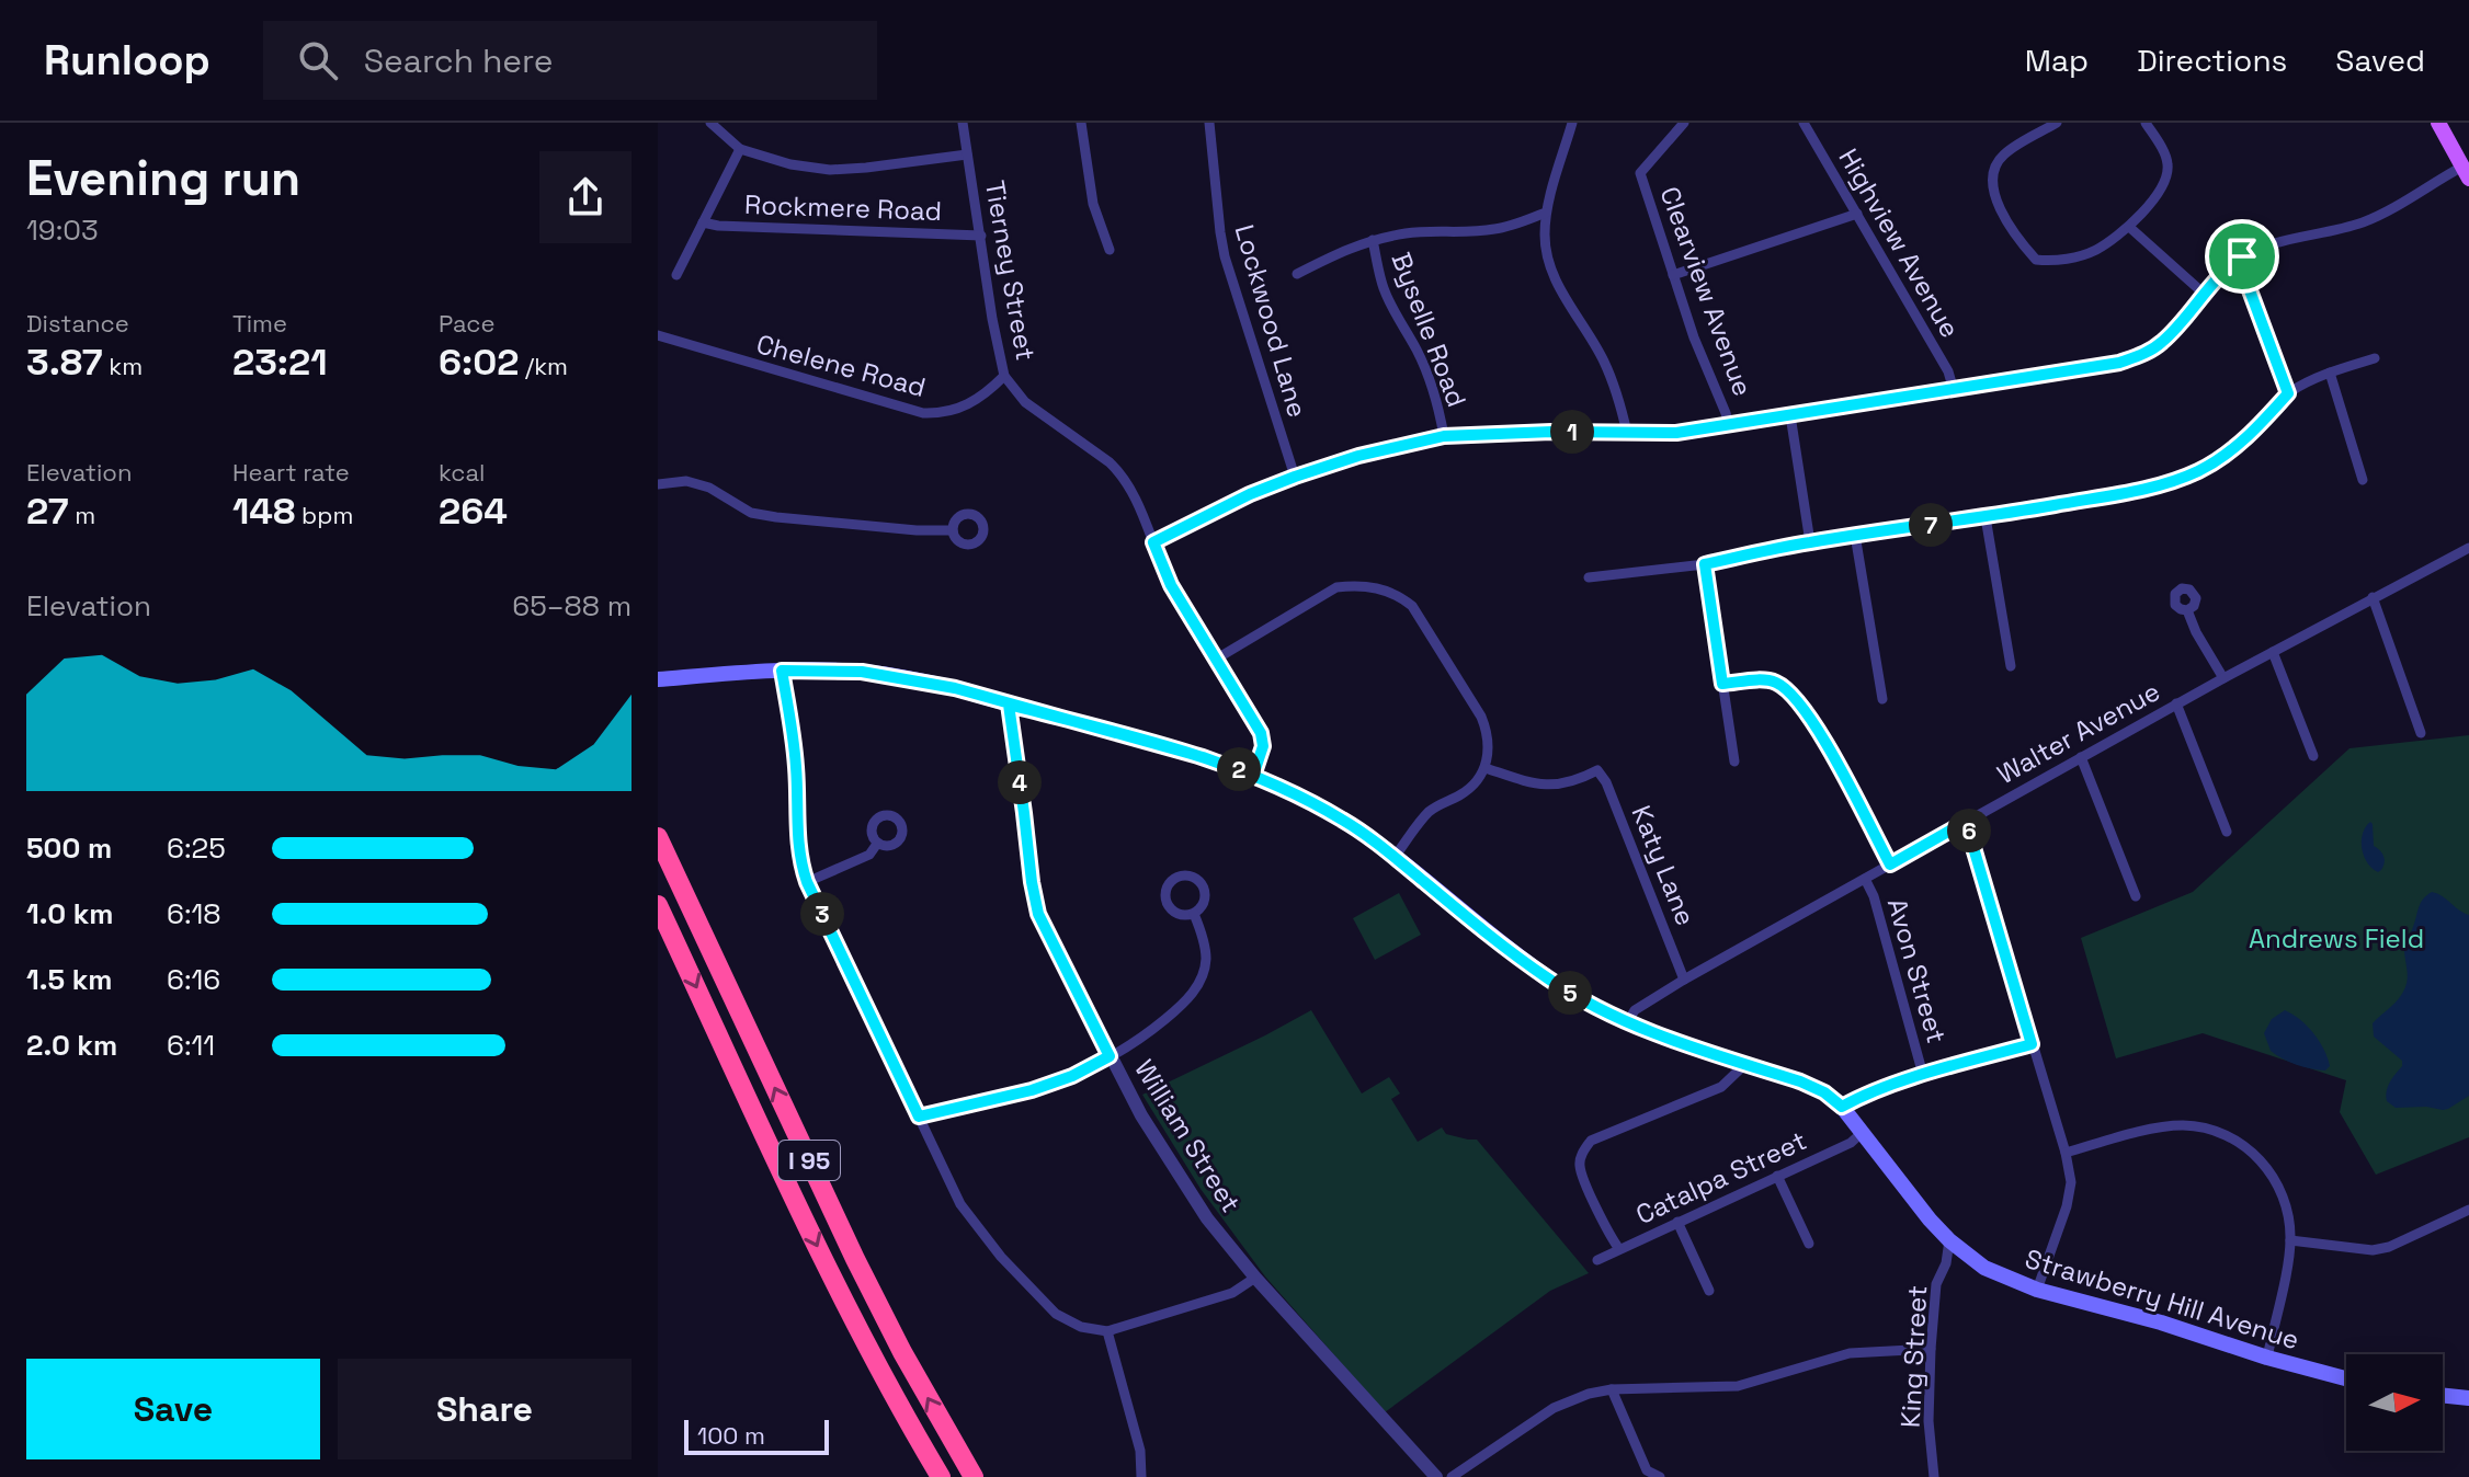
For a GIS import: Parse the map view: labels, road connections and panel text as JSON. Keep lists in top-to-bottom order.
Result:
{
  "streets": {
    "highway": ["I 95"],
    "main road": ["Strawberry Hill Avenue"],
    "street": [
      "Rockmere Road",
      "Highview Avenue",
      "Tierney Street",
      "Clearview Avenue",
      "Lockwood Lane",
      "Byselle Road",
      "Chelene Road",
      "Walter Avenue",
      "Katy Lane",
      "Avon Street",
      "William Street",
      "Catalpa Street",
      "King Street"
    ]
  },
  "crossings": [
    ["Rockmere Road", "Tierney Street"],
    ["Tierney Street", "Chelene Road"],
    ["Tierney Street", "Strawberry Hill Avenue"],
    ["Walter Avenue", "Katy Lane"],
    ["Walter Avenue", "Avon Street"],
    ["Walter Avenue", "Strawberry Hill Avenue"],
    ["William Street", "Strawberry Hill Avenue"],
    ["Catalpa Street", "Strawberry Hill Avenue"],
    ["Strawberry Hill Avenue", "King Street"]
  ],
  "parks": ["Andrews Field"],
  "scale_bar": "100 m",
  "north": "right",
  "page": {
    "header": "Runloop",
    "search": "Search here",
    "nav": ["Map", "Directions", "Saved"],
    "heading": ["Evening run", "19:03"],
    "stats": [
      ["Distance", "3.87 km"],
      ["Time", "23:21"],
      ["Pace", "6:02 /km"],
      ["Elevation", "27 m"],
      ["Heart rate", "148 bpm"],
      ["kcal", "264"]
    ],
    "pins": [
      "1",
      "7",
      "2",
      "4",
      "6",
      "3",
      "5"
    ],
    "chart": ["Elevation", "65–88 m"],
    "list": [
      {
        "name": "500 m",
        "note": "6:25"
      },
      {
        "name": "1.0 km",
        "note": "6:18"
      },
      {
        "name": "1.5 km",
        "note": "6:16"
      },
      {
        "name": "2.0 km",
        "note": "6:11"
      }
    ],
    "buttons": ["Save", "Share"],
    "scale": "100 m"
  }
}
